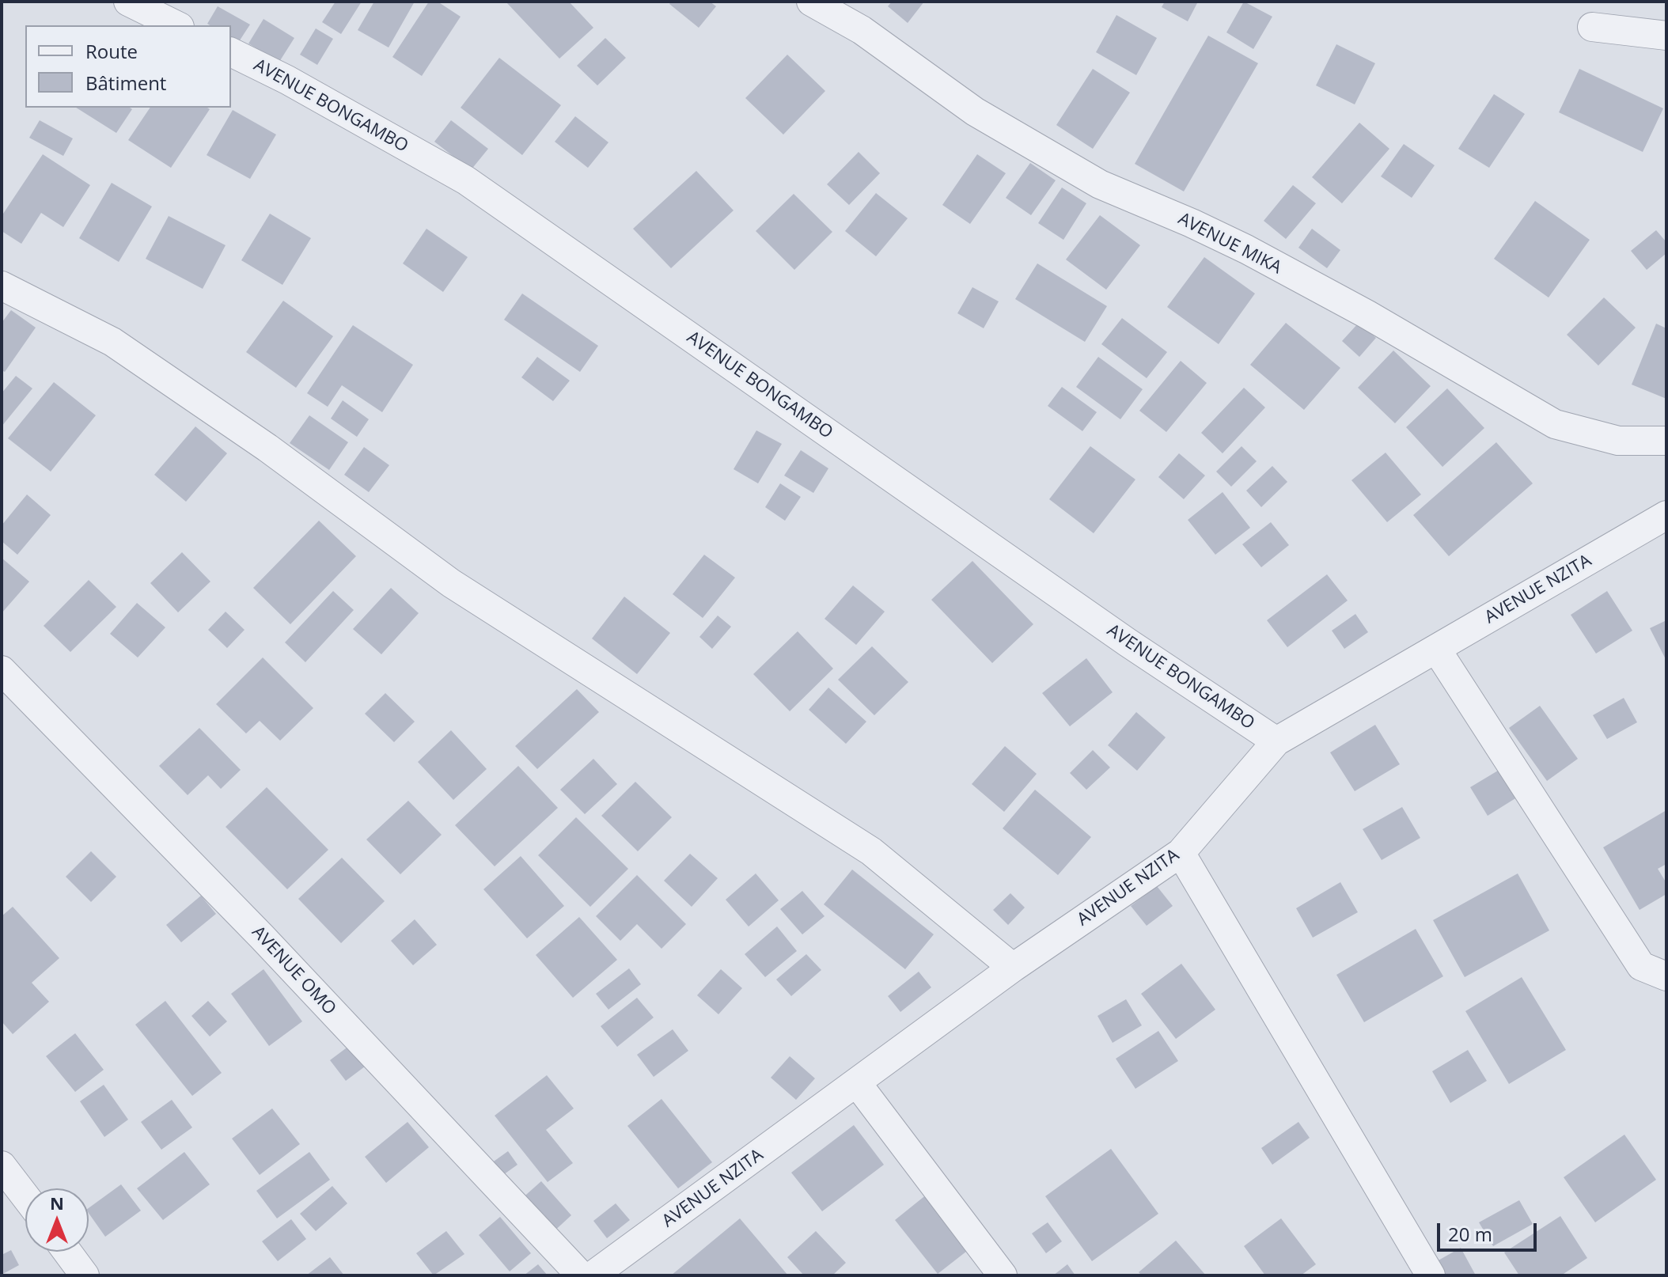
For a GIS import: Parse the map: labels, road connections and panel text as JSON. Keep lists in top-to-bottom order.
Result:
{
  "streets": {
    "street": [
      "AVENUE BONGAMBO",
      "AVENUE MIKA",
      "AVENUE NZITA",
      "AVENUE OMO"
    ]
  },
  "crossings": [
    ["AVENUE BONGAMBO", "AVENUE NZITA"]
  ],
  "legend": ["Route", "Bâtiment"],
  "scale_bar": "20 m",
  "north": "top"
}
